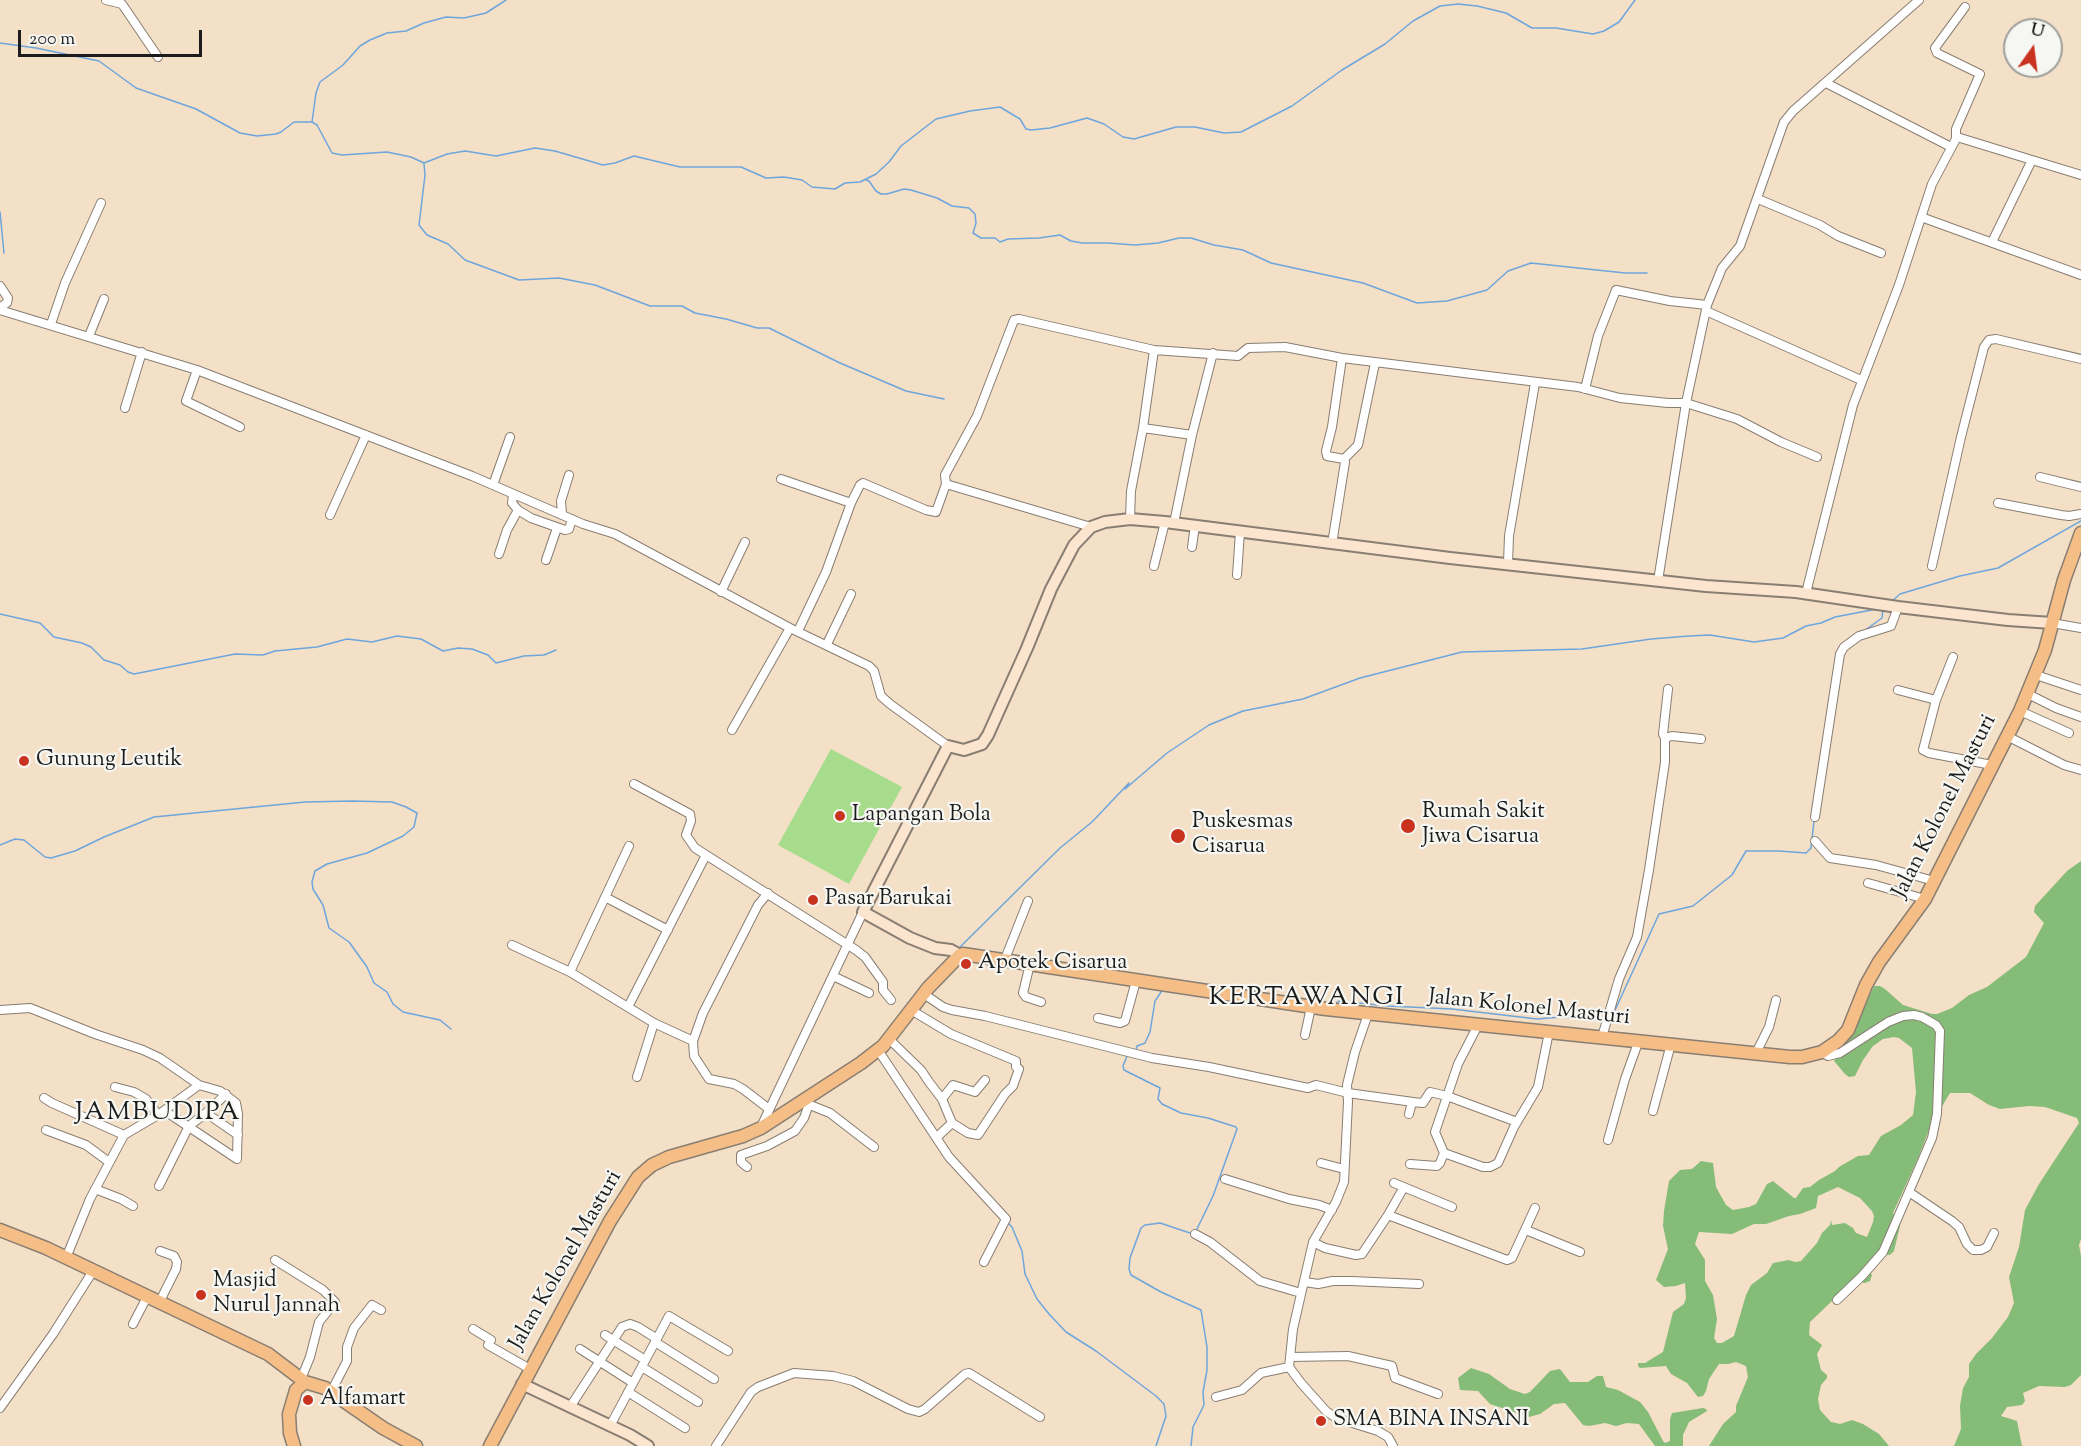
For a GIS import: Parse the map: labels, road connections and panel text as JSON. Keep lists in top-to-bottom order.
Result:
{
  "streets": {
    "main road": ["Jalan Kolonel Masturi"]
  },
  "districts": ["KERTAWANGI", "JAMBUDIPA"],
  "places": [
    "Gunung Leutik",
    "Lapangan Bola",
    "Rumah Sakit Jiwa Cisarua",
    "Puskesmas Cisarua",
    "Pasar Barukai",
    "Apotek Cisarua",
    "Masjid Nurul Jannah",
    "Alfamart",
    "SMA BINA INSANI"
  ],
  "scale_bar": "200 m",
  "north": "top"
}
